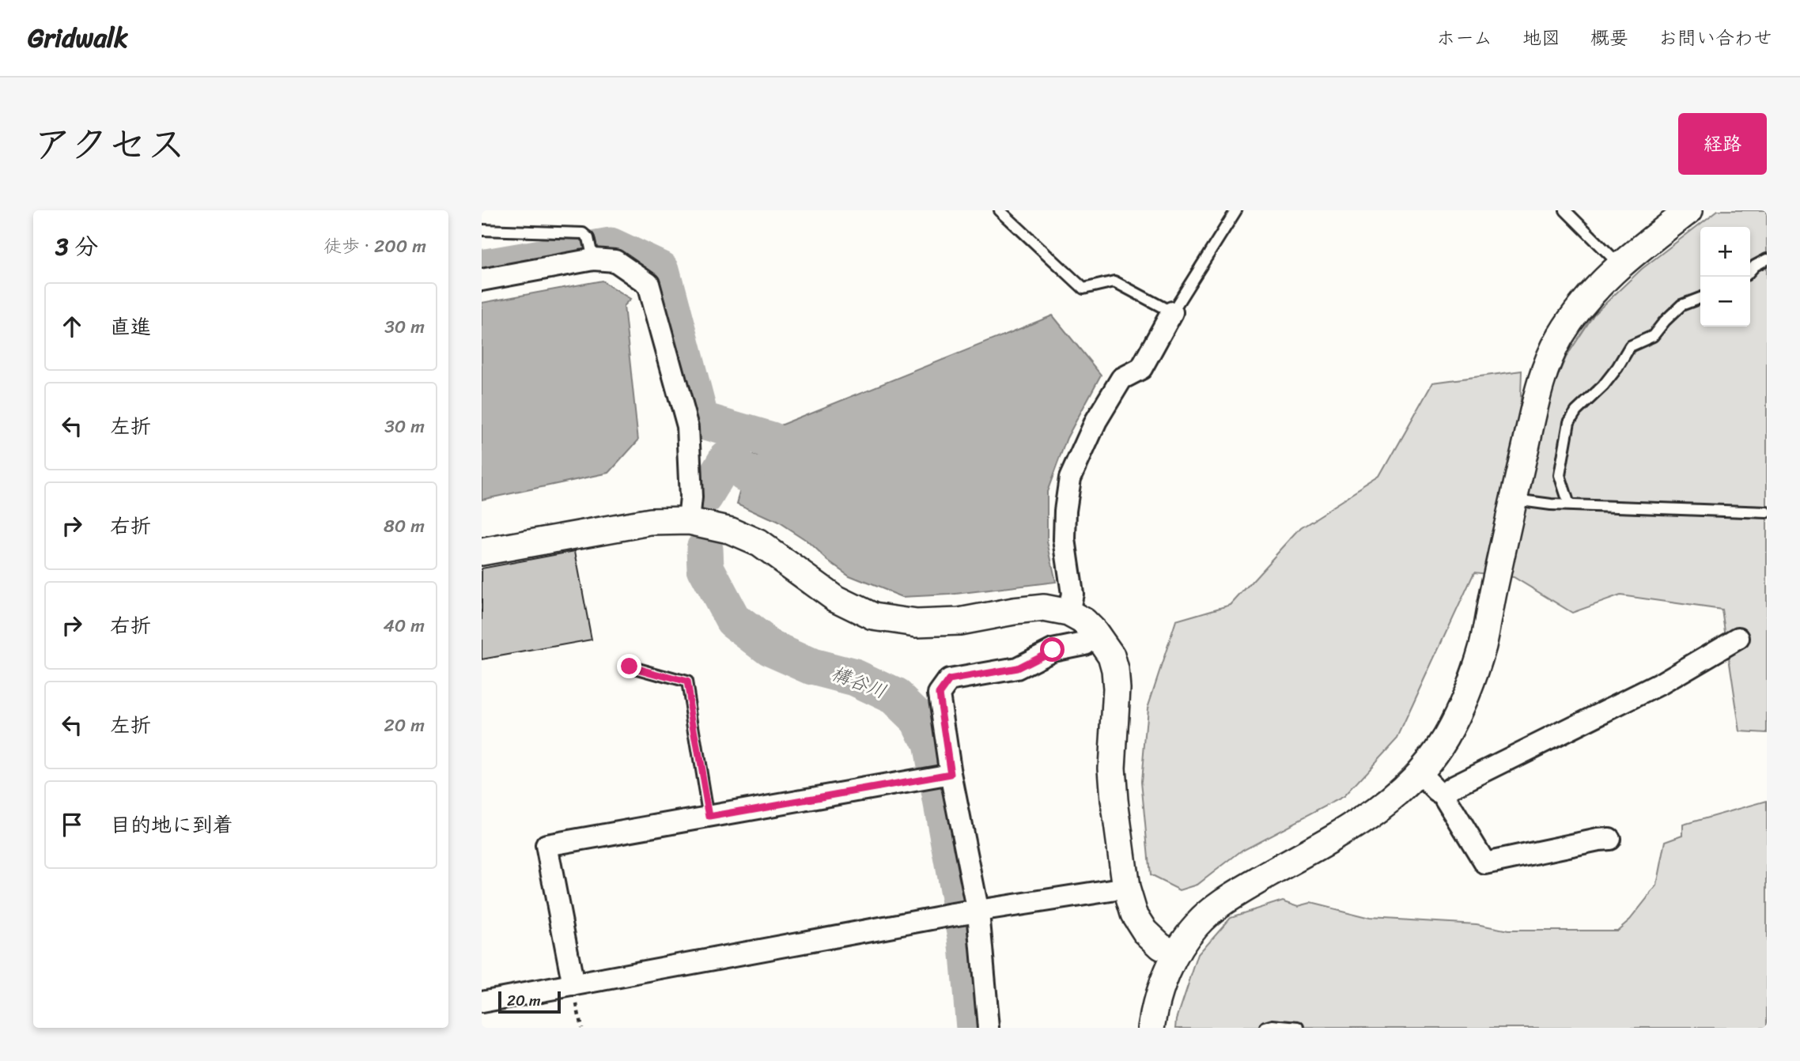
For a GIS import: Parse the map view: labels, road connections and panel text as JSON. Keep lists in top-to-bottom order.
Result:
{
  "water": ["構谷川"],
  "scale_bar": "20 m",
  "page": {
    "header": "Gridwalk",
    "nav": [
      "ホーム",
      "地図",
      "概要",
      "お問い合わせ"
    ],
    "title": "アクセス",
    "buttons": "経路",
    "heading": ["3 分", "徒歩 · 200 m"],
    "map_buttons": ["+", "−"],
    "list": [
      ["直進", "30 m"],
      ["左折", "30 m"],
      ["右折", "80 m"],
      ["右折", "40 m"],
      ["左折", "20 m"],
      "目的地に到着"
    ],
    "scale": "20 m"
  }
}
